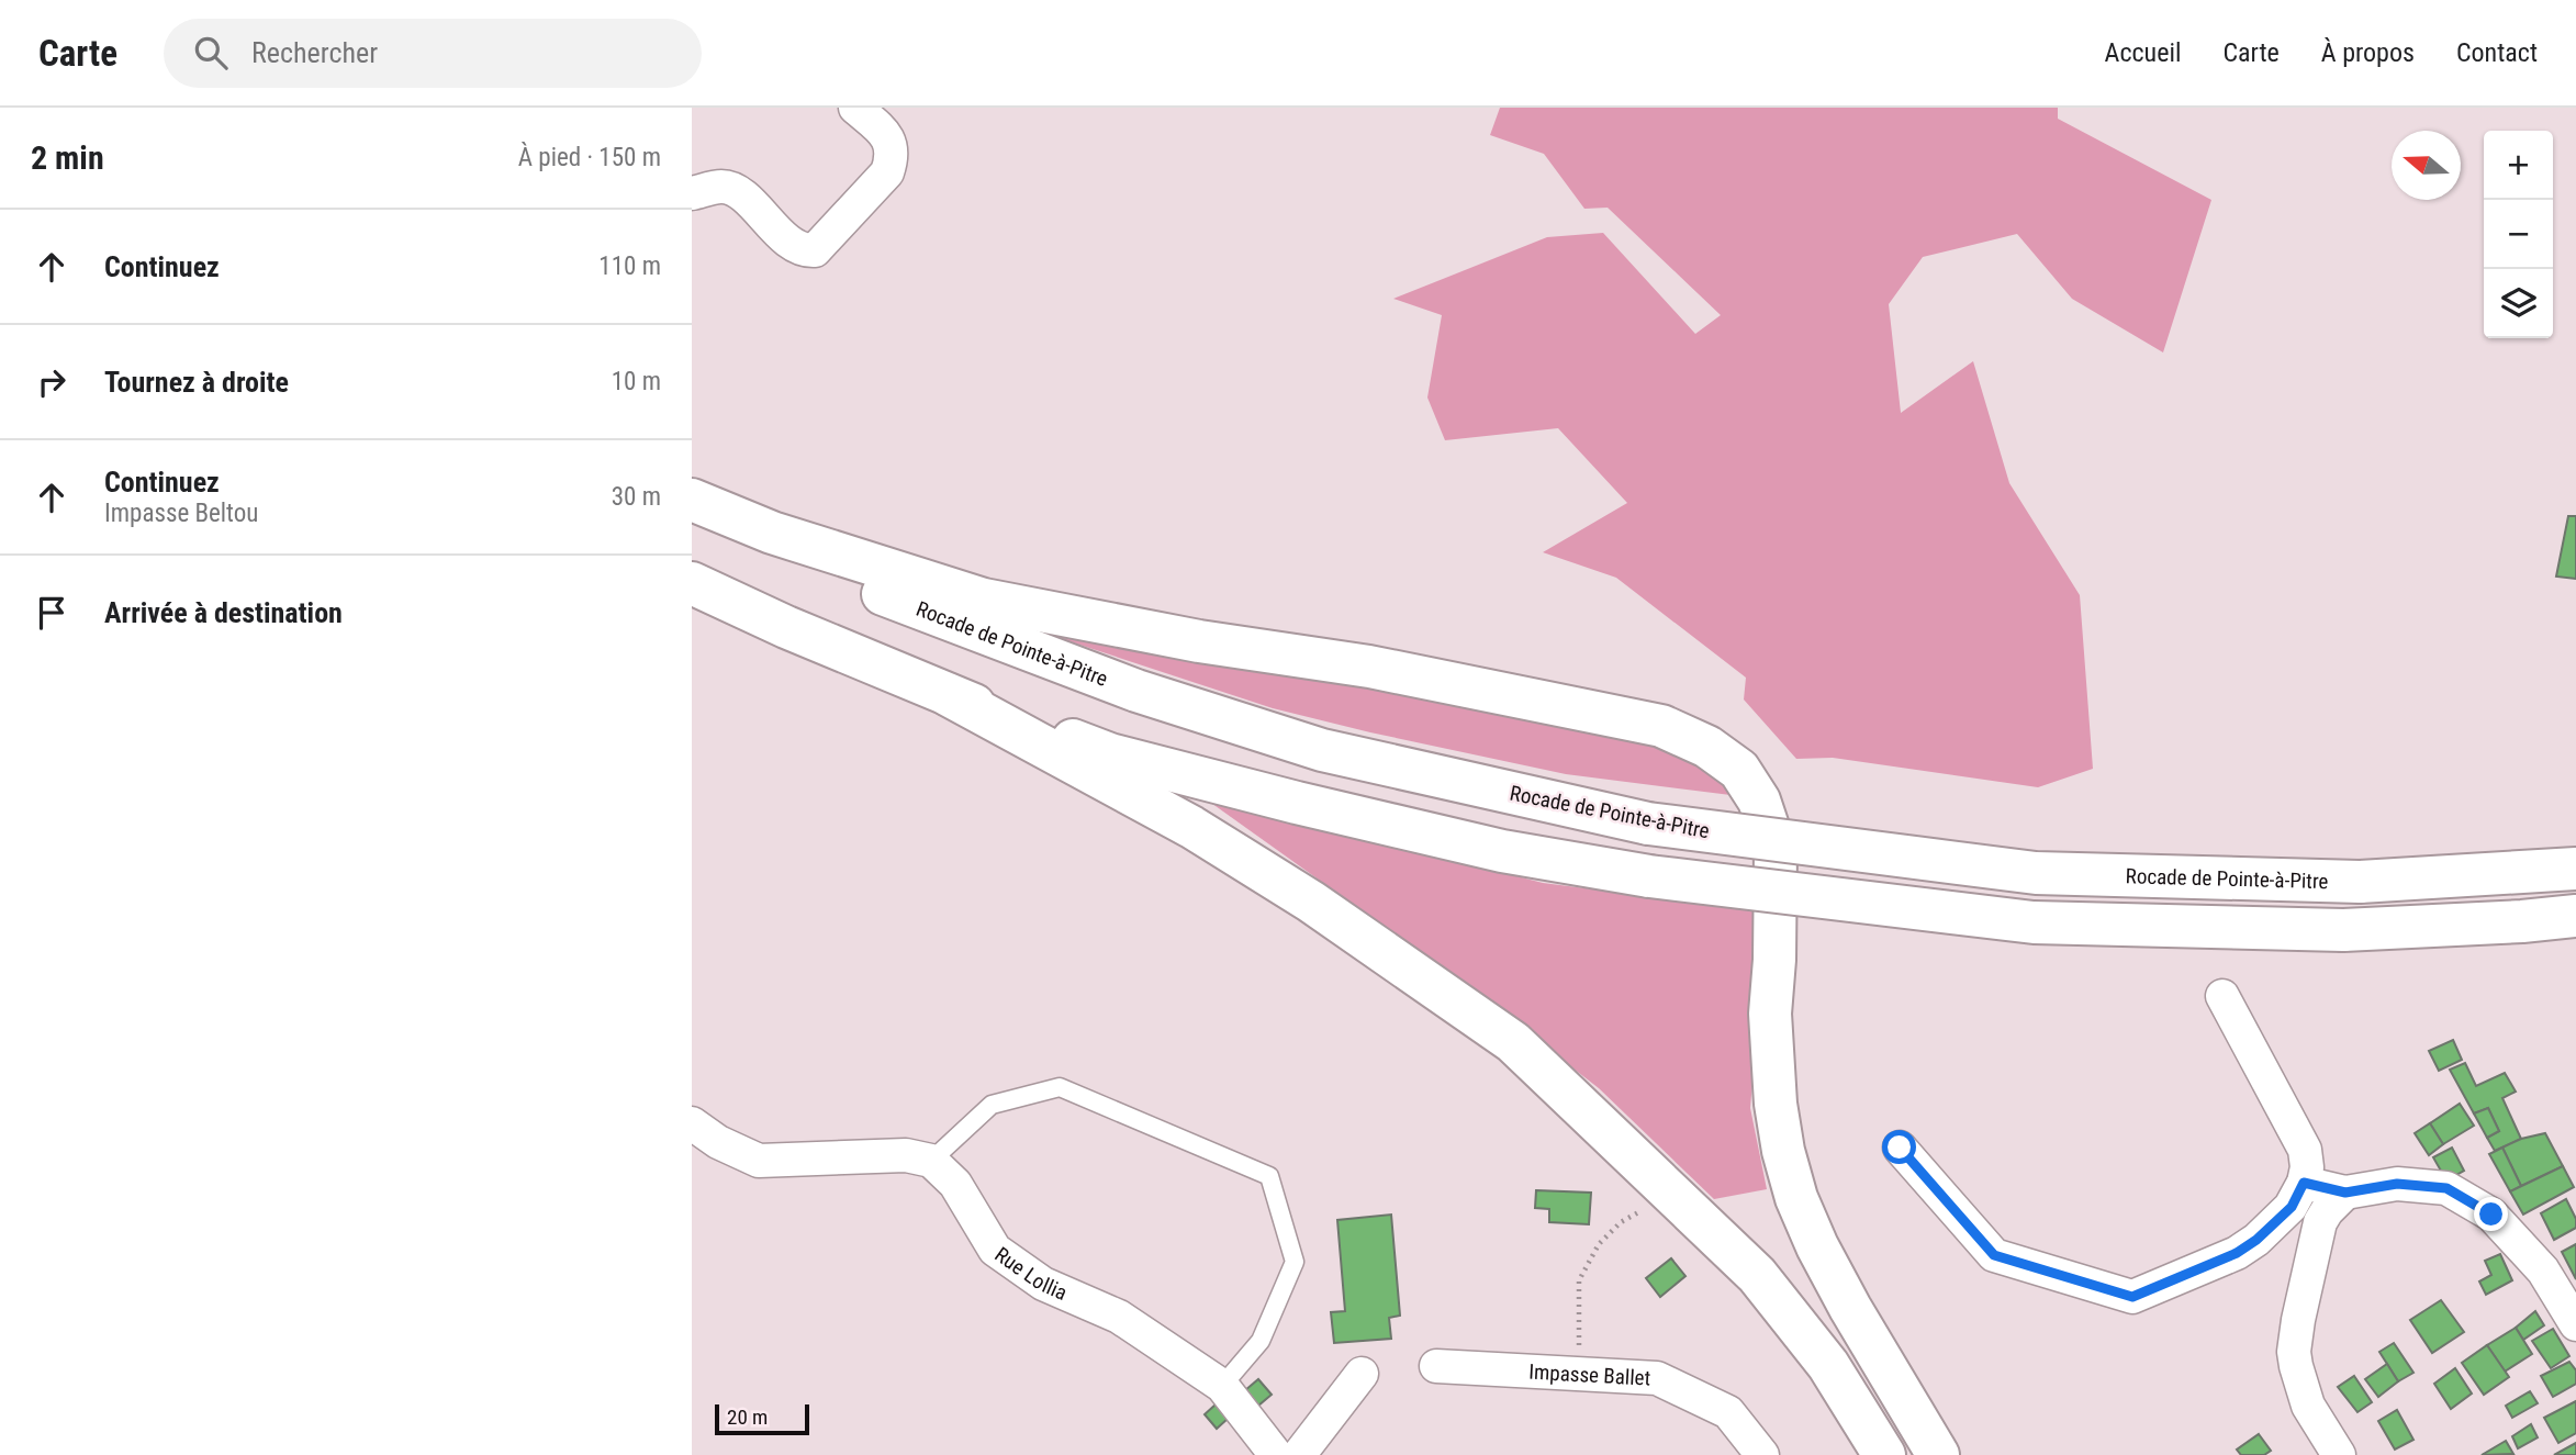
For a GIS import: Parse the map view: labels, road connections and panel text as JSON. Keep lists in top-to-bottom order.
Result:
{
  "streets": {
    "highway": ["Rocade de Pointe-à-Pitre"],
    "street": ["Rue Lollia", "Impasse Ballet"]
  },
  "scale_bar": "20 m",
  "north": "left",
  "page": {
    "header": "Carte",
    "search": "Rechercher",
    "nav": [
      "Accueil",
      "Carte",
      "À propos",
      "Contact"
    ],
    "heading": ["2 min", "À pied · 150 m"],
    "map_buttons": ["+", "−"],
    "list": [
      ["Continuez", "110 m"],
      ["Tournez à droite", "10 m"],
      ["Continuez", "Impasse Beltou", "30 m"],
      "Arrivée à destination"
    ],
    "scale": "20 m"
  }
}
